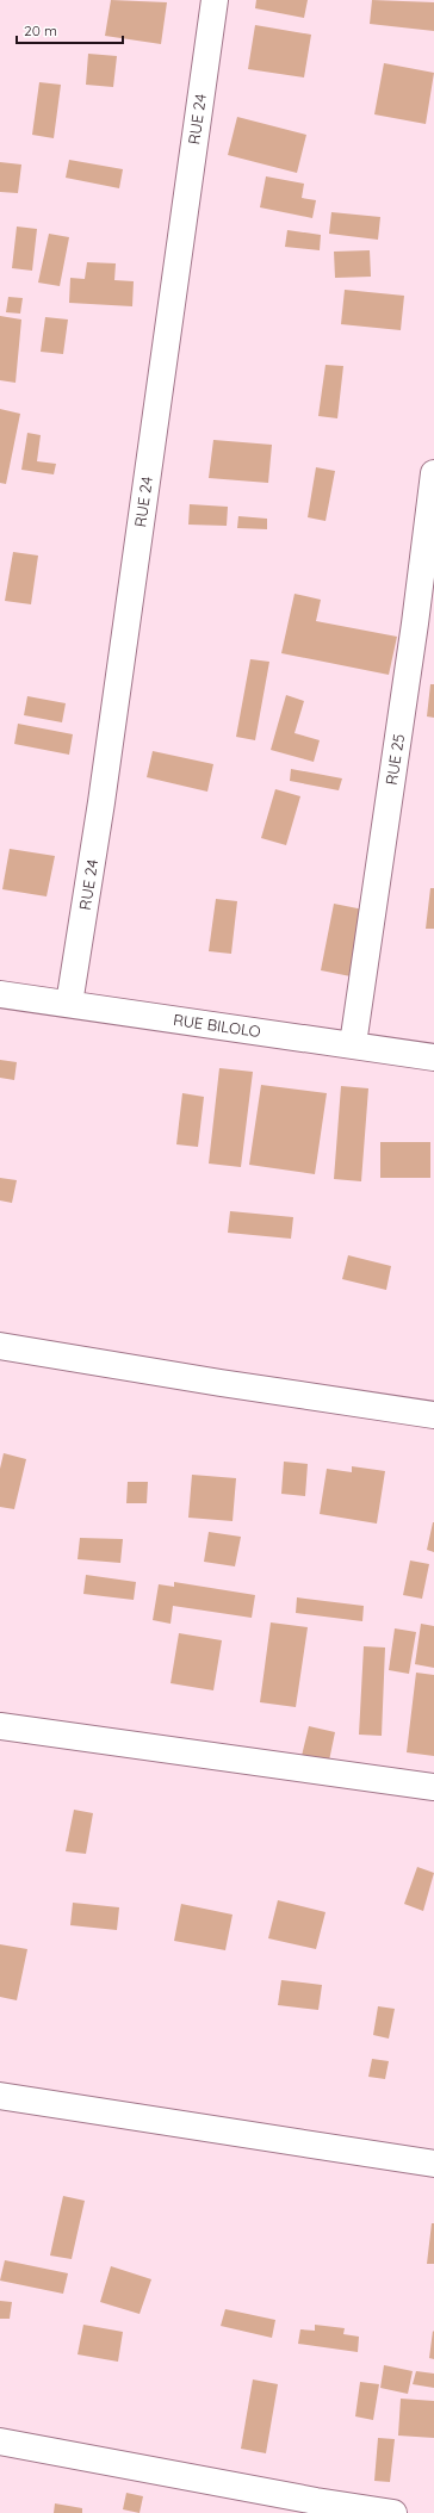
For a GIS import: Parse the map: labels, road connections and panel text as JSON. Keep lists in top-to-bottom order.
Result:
{
  "streets": {
    "street": ["RUE 24", "RUE 25", "RUE BILOLO"]
  },
  "crossings": [
    ["RUE 24", "RUE BILOLO"],
    ["RUE 25", "RUE BILOLO"]
  ],
  "scale_bar": "20 m"
}
